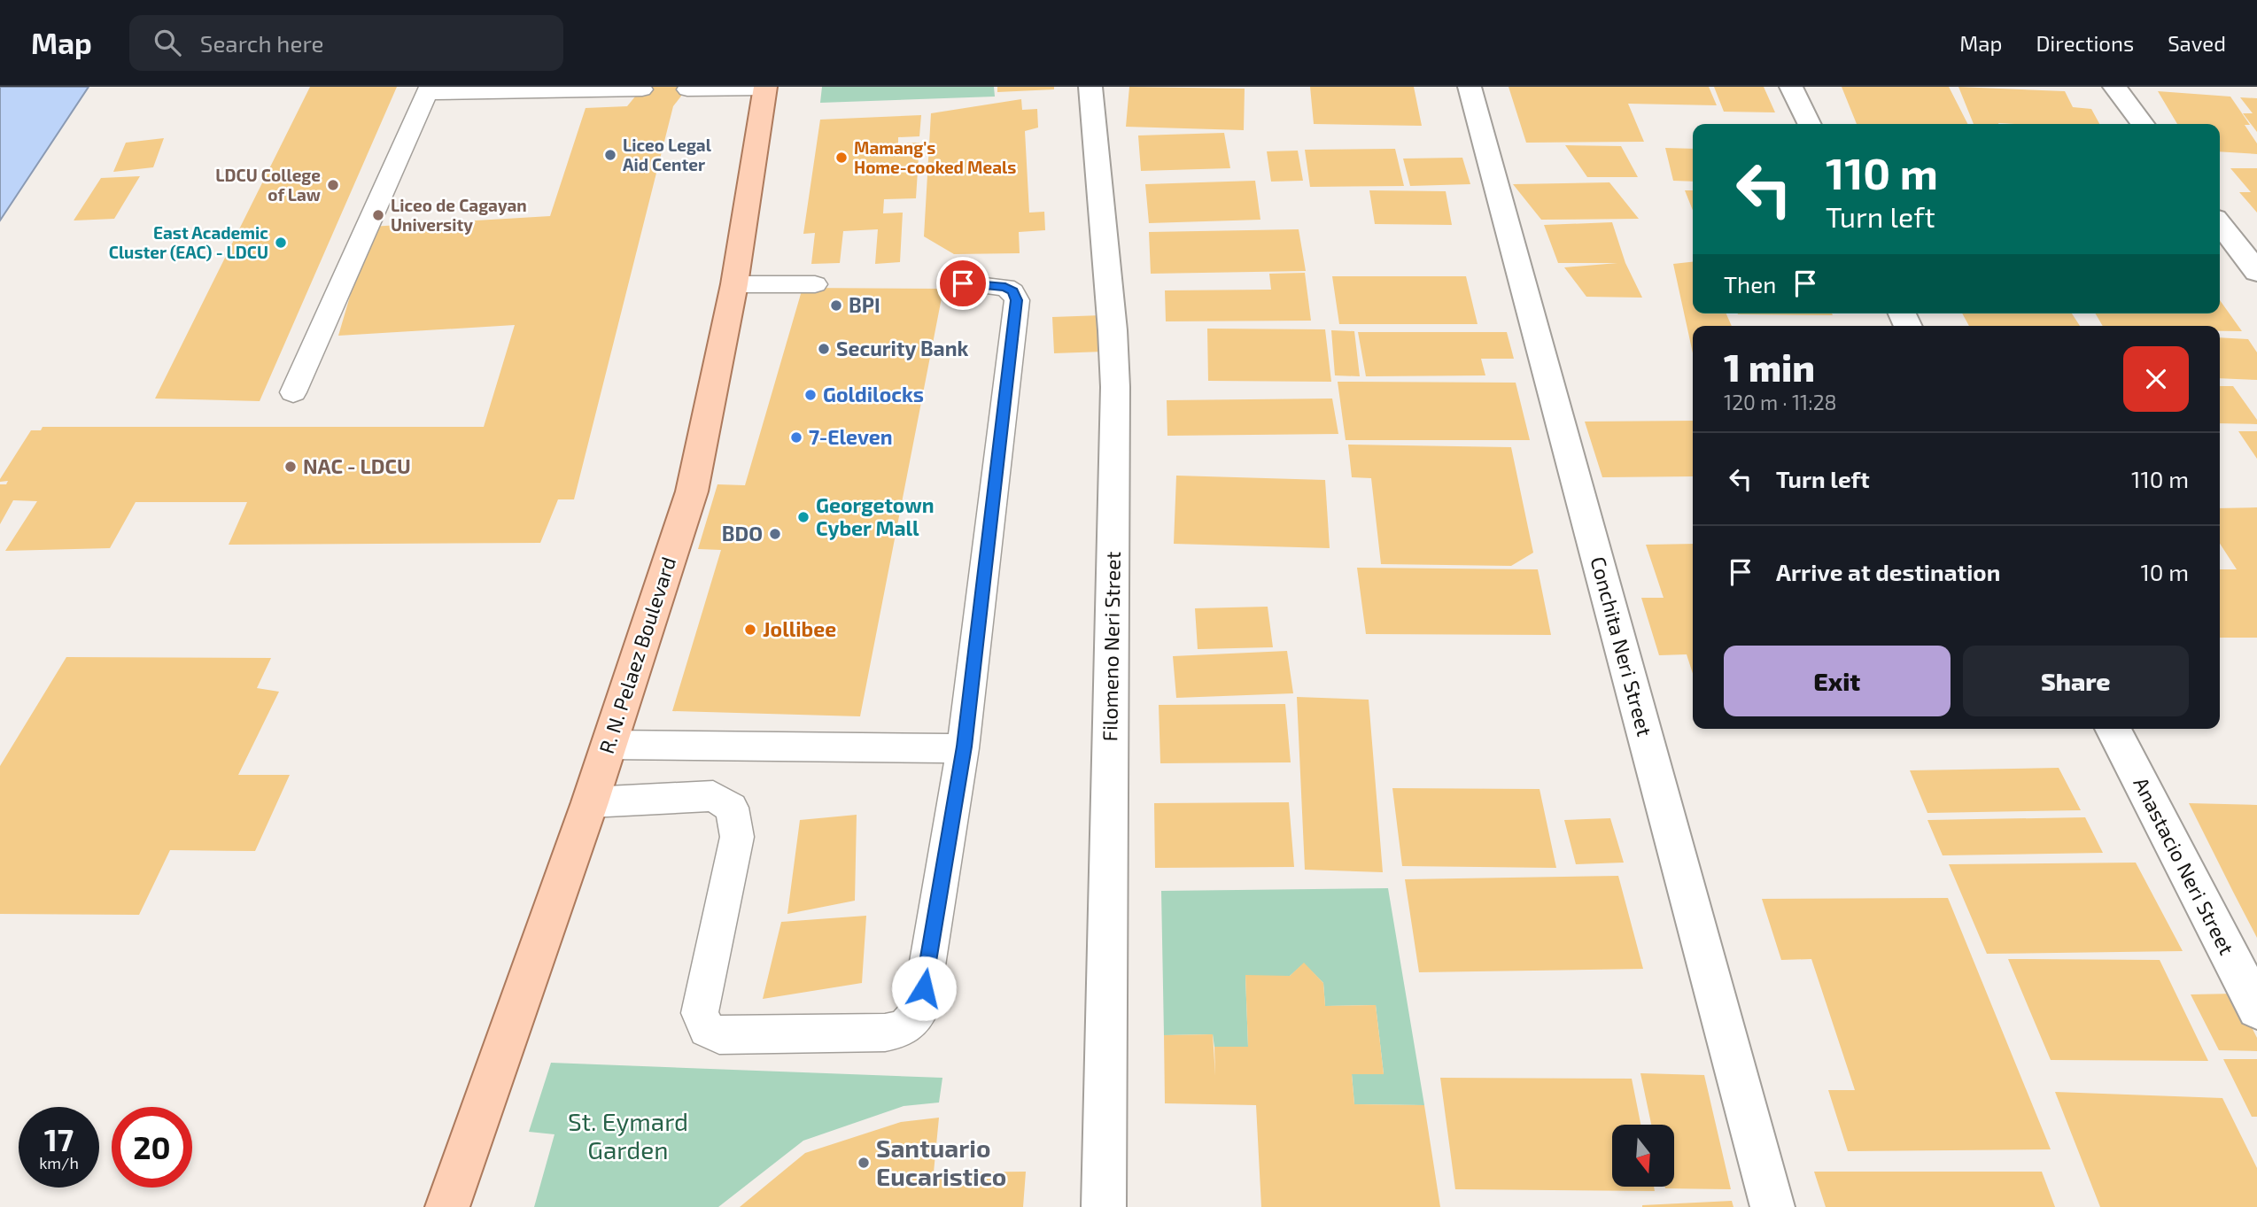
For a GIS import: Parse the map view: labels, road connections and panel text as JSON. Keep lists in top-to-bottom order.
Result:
{
  "streets": {
    "main road": ["R. N. Pelaez Boulevard"],
    "street": ["Filomeno Neri Street", "Conchita Neri Street", "Anastacio Neri Street"]
  },
  "parks": ["St. Eymard Garden"],
  "places": [
    "Liceo Legal Aid Center",
    "Mamang's Home-cooked Meals",
    "LDCU College of Law",
    "Liceo de Cagayan University",
    "East Academic Cluster (EAC) - LDCU",
    "BPI",
    "Security Bank",
    "Goldilocks",
    "7-Eleven",
    "NAC - LDCU",
    "Georgetown Cyber Mall",
    "BDO",
    "Jollibee",
    "Santuario Eucaristico"
  ],
  "north": "bottom",
  "page": {
    "header": "Map",
    "search": "Search here",
    "nav": ["Map", "Directions", "Saved"],
    "turn": ["110 m", "Turn left"],
    "then": "Then",
    "heading": ["1 min", "120 m · 11:28"],
    "list": [
      {
        "name": "Turn left",
        "value": "110 m"
      },
      {
        "name": "Arrive at destination",
        "value": "10 m"
      }
    ],
    "buttons": ["Exit", "Share"],
    "speed": "17 km/h",
    "limit": "20"
  }
}
